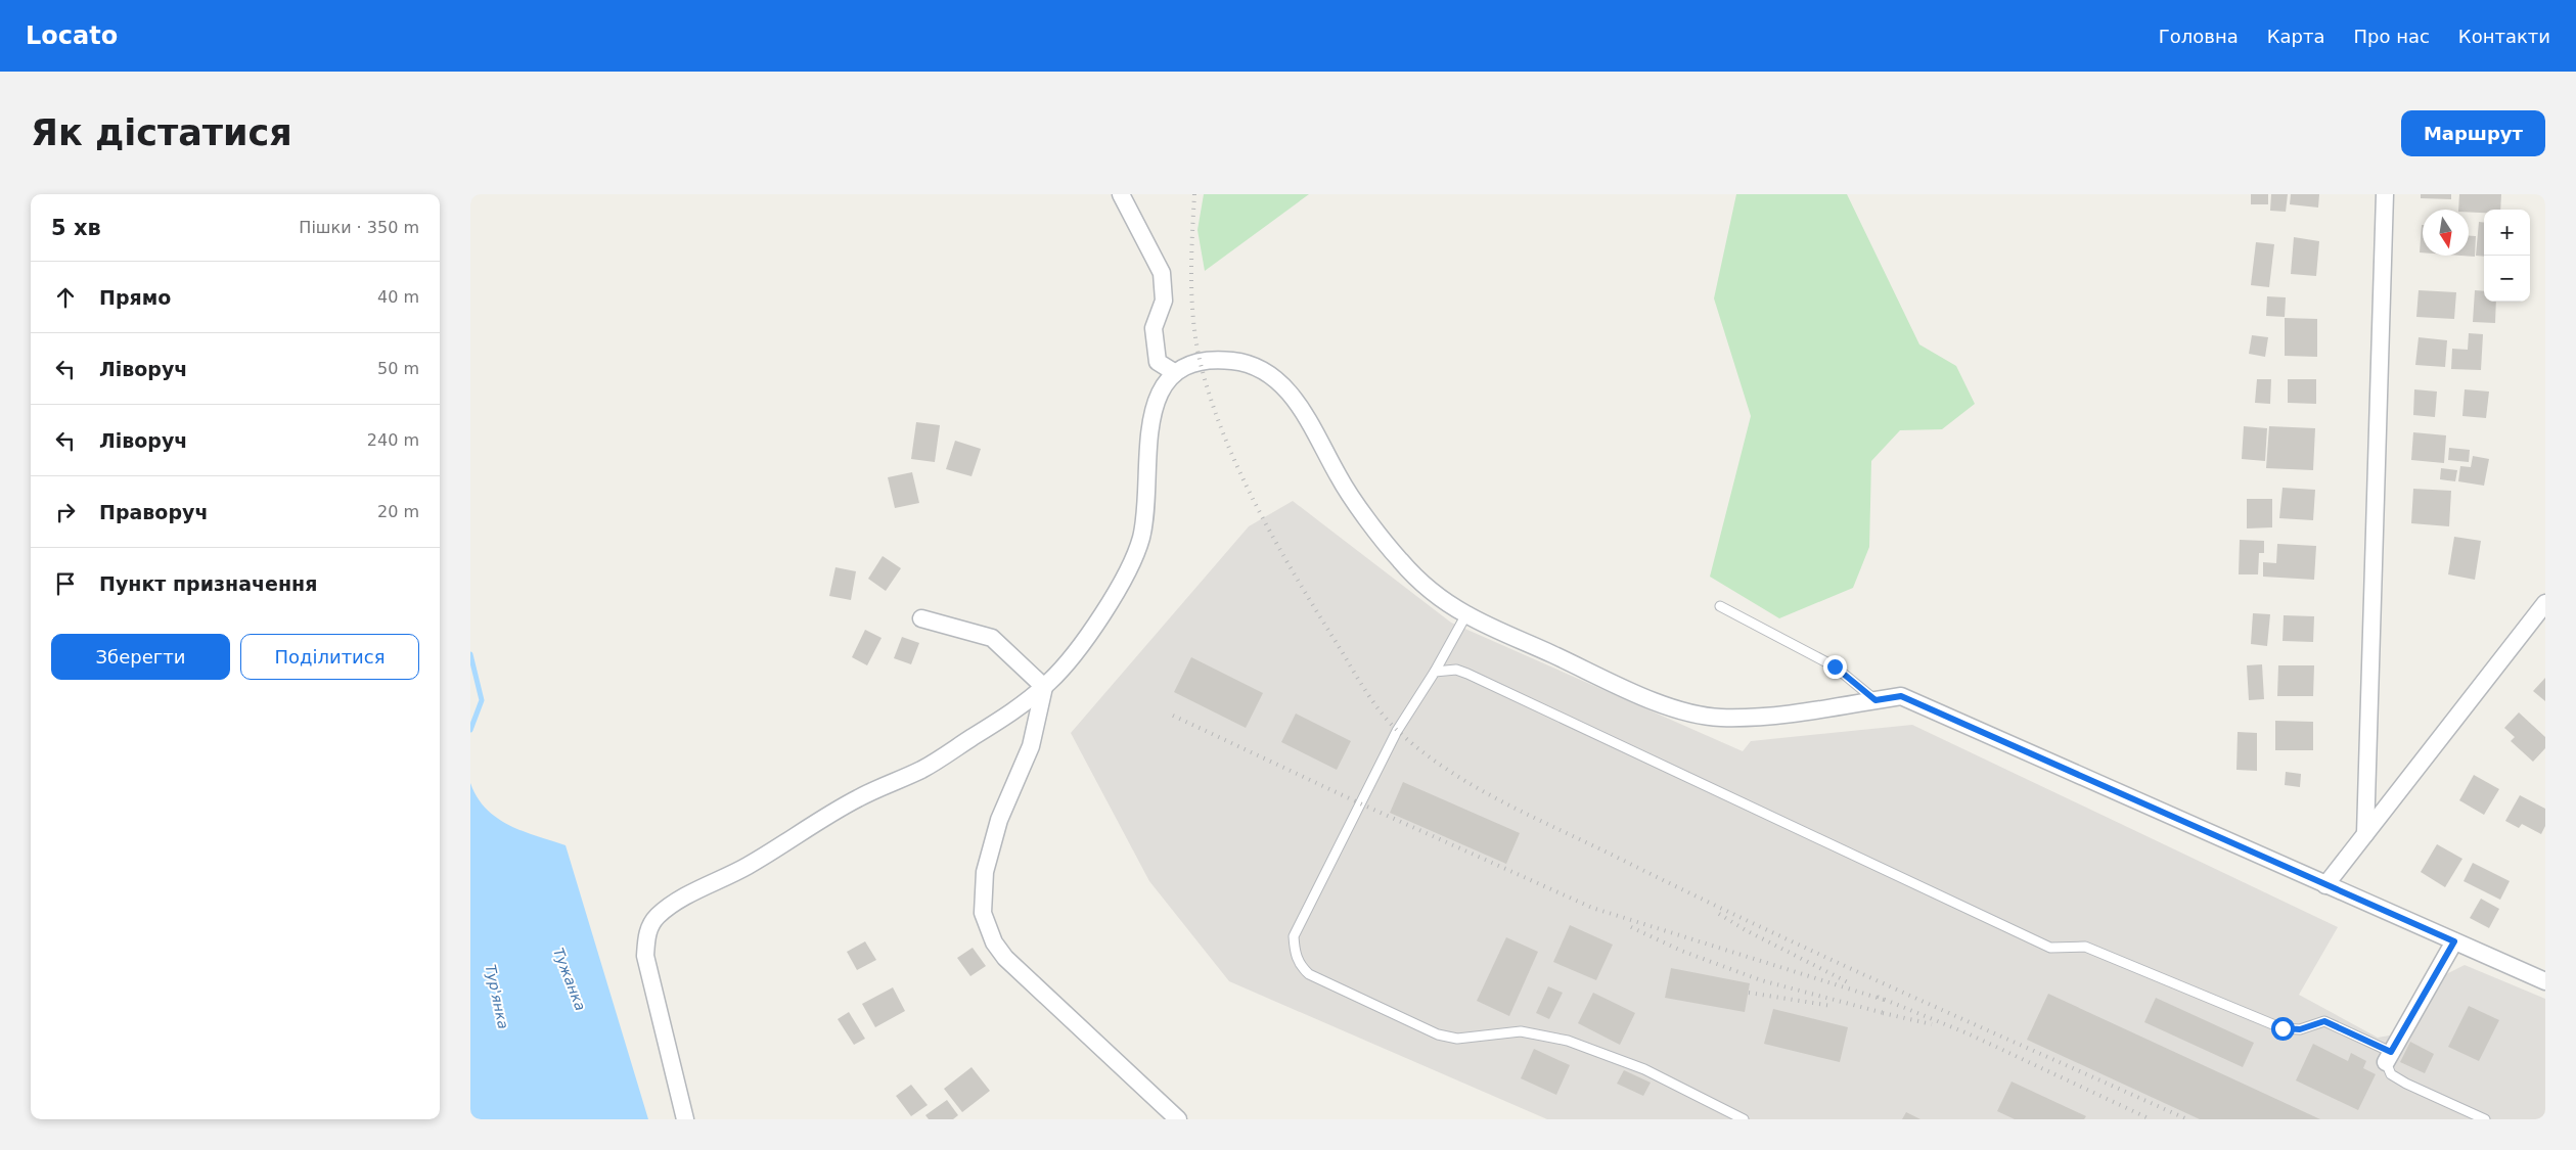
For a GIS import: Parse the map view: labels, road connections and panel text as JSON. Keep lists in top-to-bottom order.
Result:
{
  "water": ["Тужанка", "Тур'янка"],
  "north": "bottom",
  "page": {
    "header": "Locato",
    "nav": [
      "Головна",
      "Карта",
      "Про нас",
      "Контакти"
    ],
    "buttons": [
      "Маршрут",
      ["Зберегти", "Поділитися"]
    ],
    "title": "Як дістатися",
    "heading": ["5 хв", "Пішки · 350 m"],
    "map_buttons": ["+", "−"],
    "list": [
      ["Прямо", "40 m"],
      ["Ліворуч", "50 m"],
      ["Ліворуч", "240 m"],
      ["Праворуч", "20 m"],
      "Пункт призначення"
    ]
  }
}
